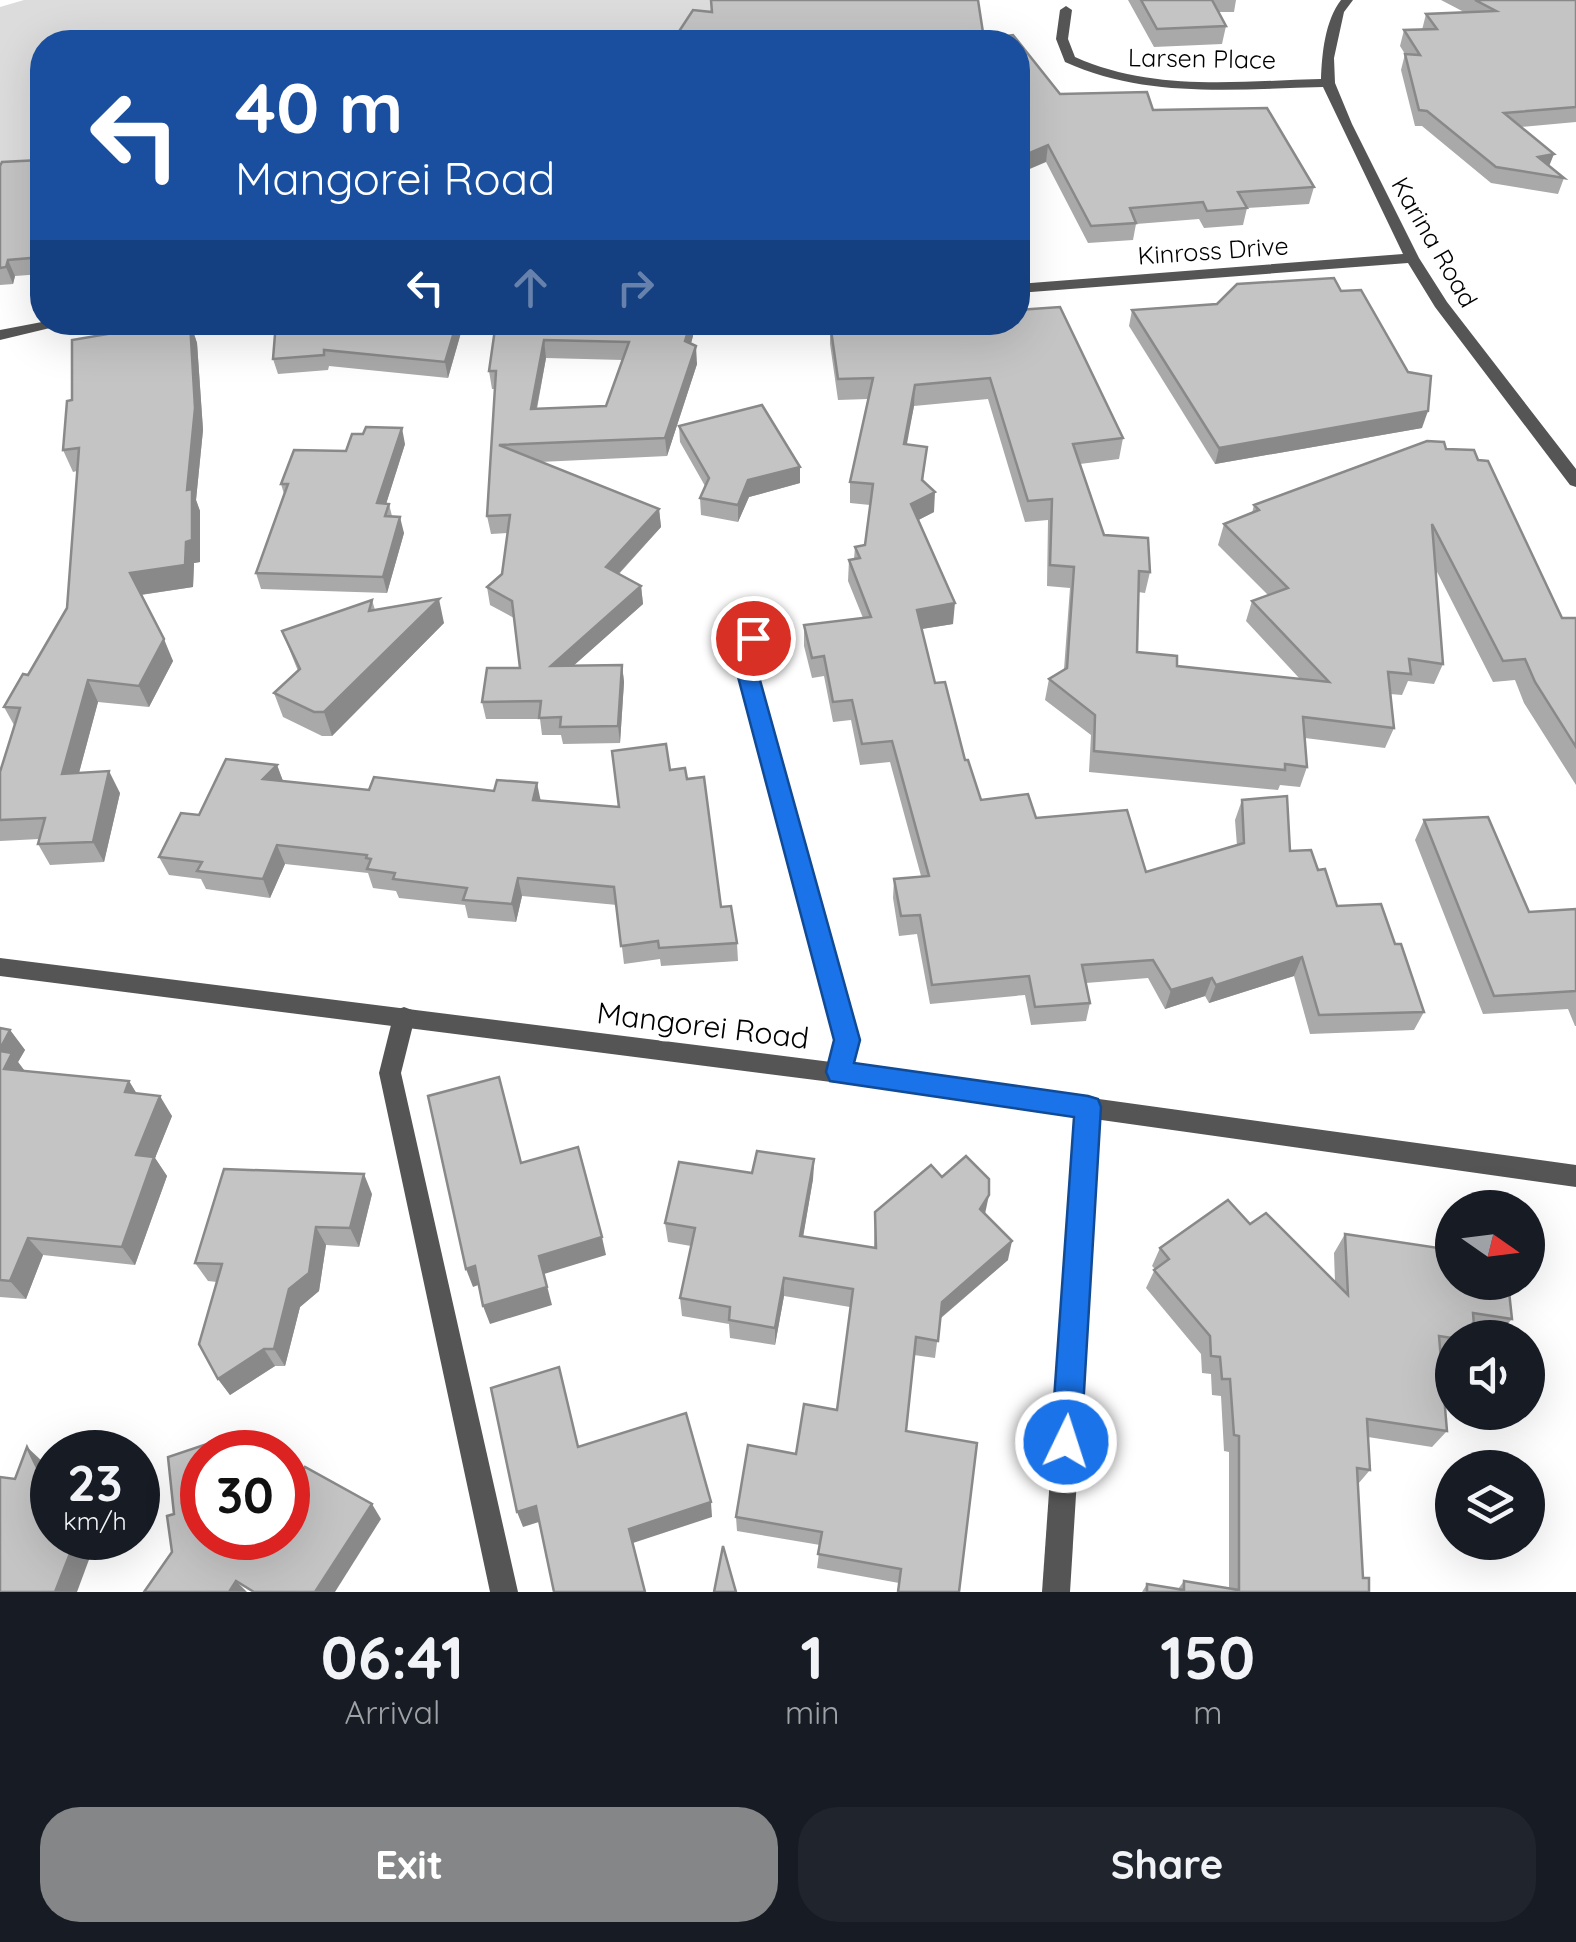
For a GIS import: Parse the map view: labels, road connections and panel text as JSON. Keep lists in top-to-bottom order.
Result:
{
  "streets": {
    "street": [
      "Larsen Place",
      "Karina Road",
      "Kinross Drive",
      "Mangorei Road"
    ]
  },
  "crossings": [
    ["Larsen Place", "Karina Road"],
    ["Karina Road", "Kinross Drive"]
  ],
  "north": "right",
  "page": {
    "turn": ["40 m", "Mangorei Road"],
    "speed": "23 km/h",
    "limit": "30",
    "eta": [
      "06:41",
      "Arrival",
      "1",
      "min",
      "150",
      "m"
    ],
    "buttons": ["Exit", "Share"]
  }
}
